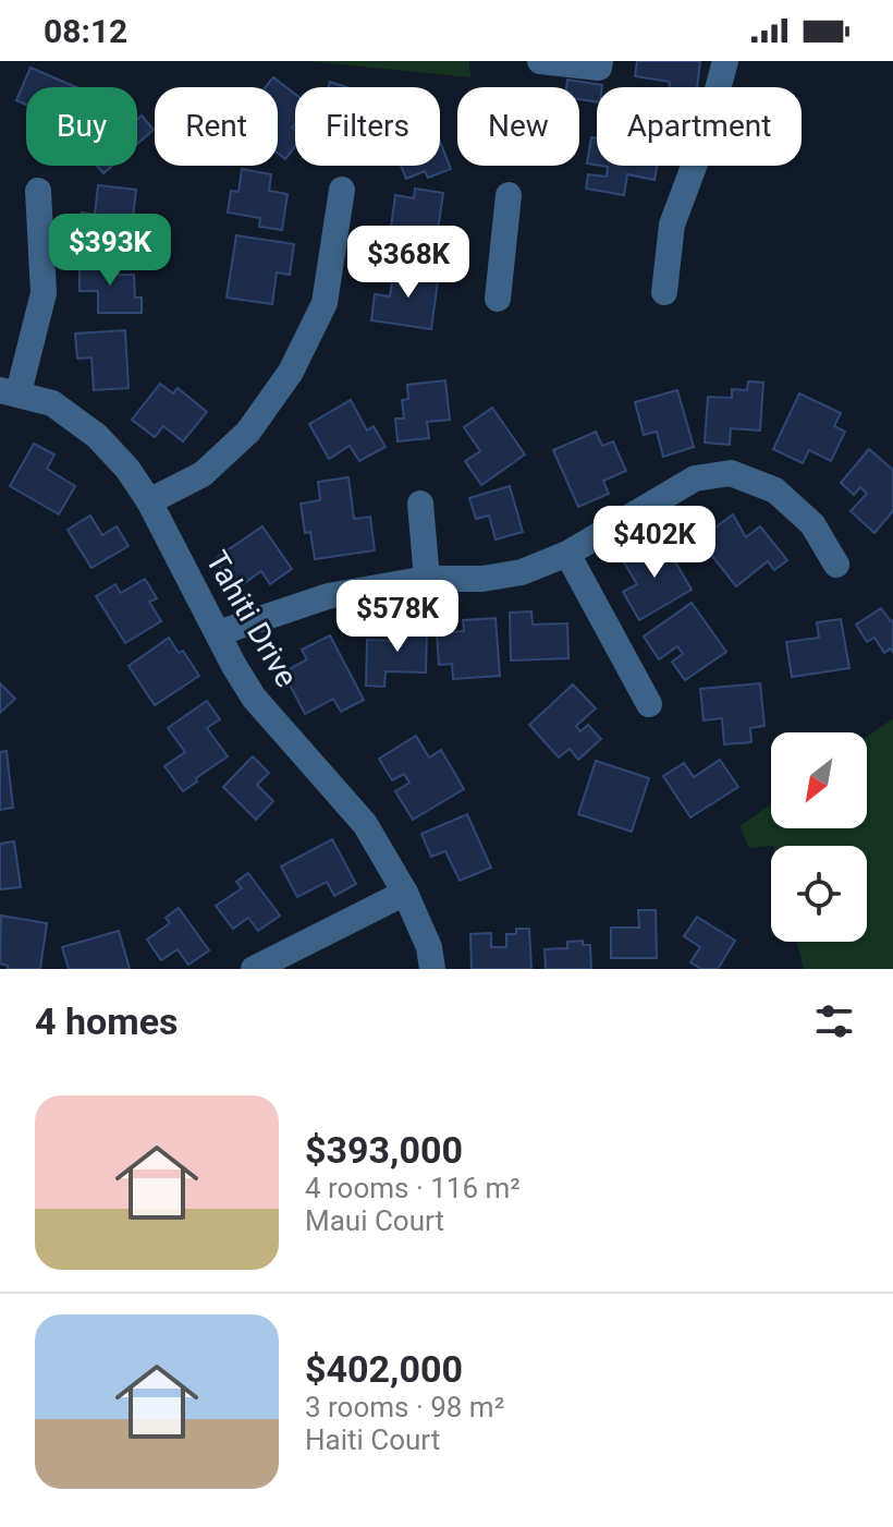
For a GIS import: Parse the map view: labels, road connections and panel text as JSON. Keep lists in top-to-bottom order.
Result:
{
  "streets": {
    "street": ["Tahiti Drive"]
  },
  "north": "bottom left",
  "page": {
    "status": "08:12",
    "chip": [
      "Buy",
      "Rent",
      "Filters",
      "New",
      "Apartment"
    ],
    "price": [
      "$393K",
      "$368K",
      "$402K",
      "$578K"
    ],
    "heading": "4 homes",
    "list": [
      {
        "name": "$393,000",
        "note": "4 rooms · 116 m² · Maui Court"
      },
      {
        "name": "$402,000",
        "note": "3 rooms · 98 m² · Haiti Court"
      }
    ]
  }
}
